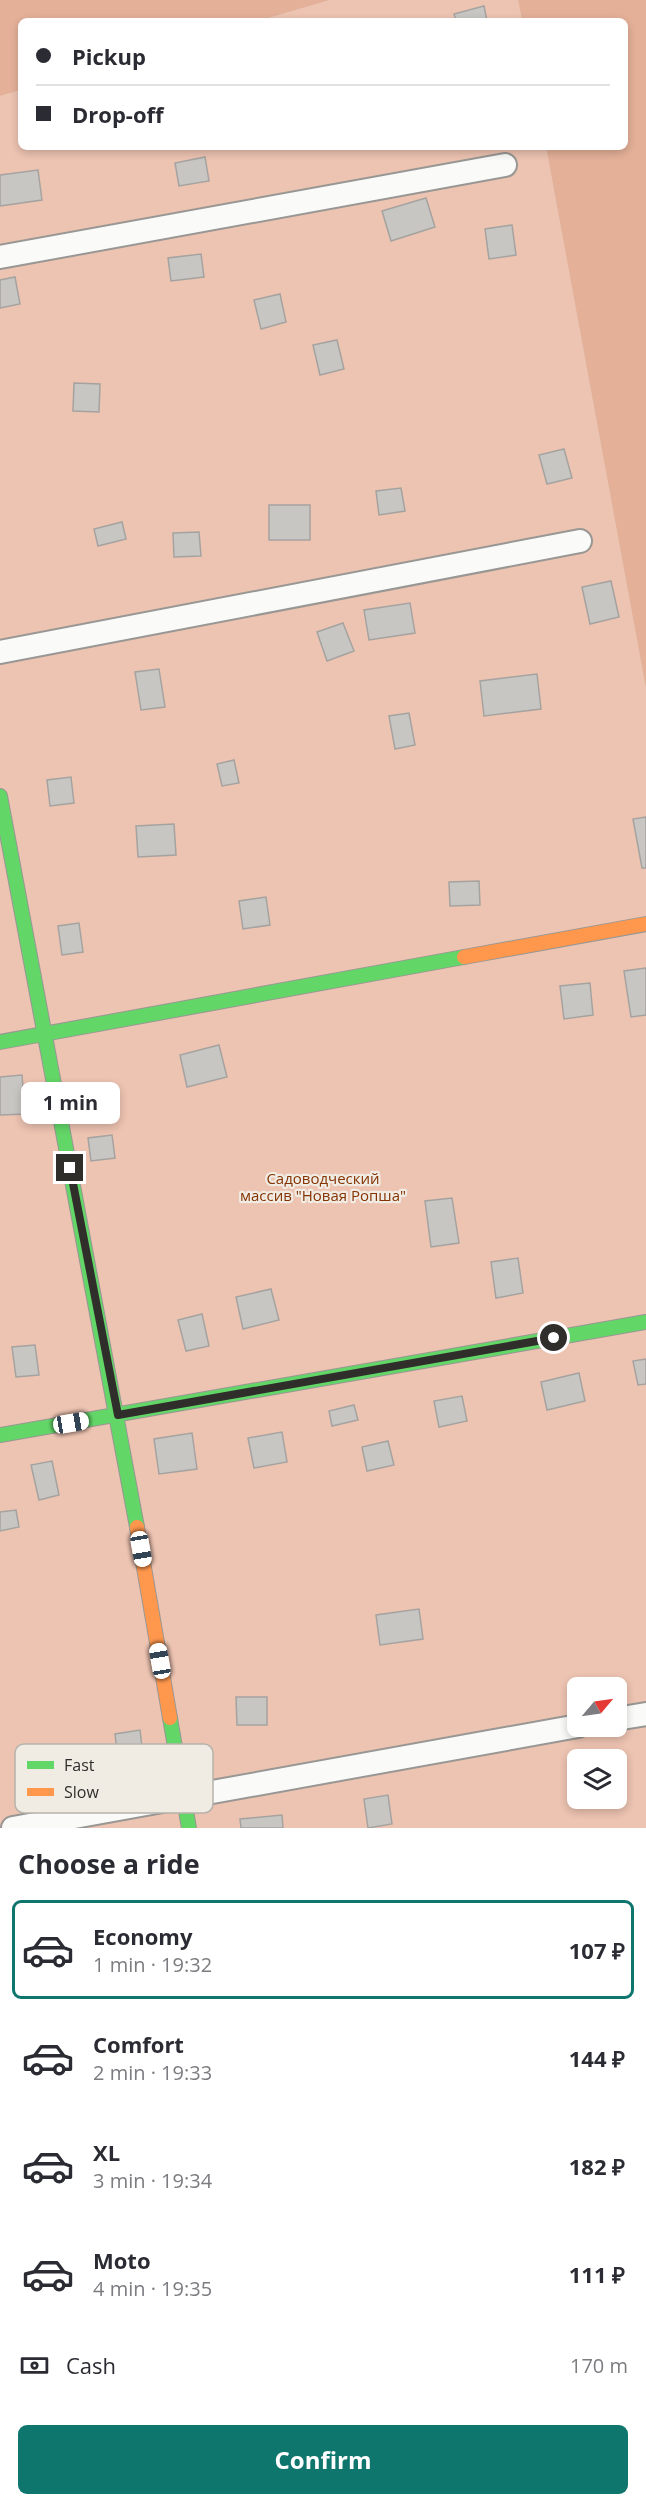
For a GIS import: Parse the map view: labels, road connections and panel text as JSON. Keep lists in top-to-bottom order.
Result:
{
  "parks": ["Садоводческий массив \"Новая Ропша\""],
  "legend": ["Fast", "Slow"],
  "north": "top right",
  "page": {
    "banner": ["Pickup", "Drop-off"],
    "bubble": "1 min",
    "heading": "Choose a ride",
    "list": [
      {
        "name": "Economy",
        "note": "1 min · 19:32",
        "value": "107 ₽"
      },
      {
        "name": "Comfort",
        "note": "2 min · 19:33",
        "value": "144 ₽"
      },
      {
        "name": "XL",
        "note": "3 min · 19:34",
        "value": "182 ₽"
      },
      {
        "name": "Moto",
        "note": "4 min · 19:35",
        "value": "111 ₽"
      }
    ],
    "pay": ["Cash", "170 m"],
    "buttons": "Confirm"
  }
}
